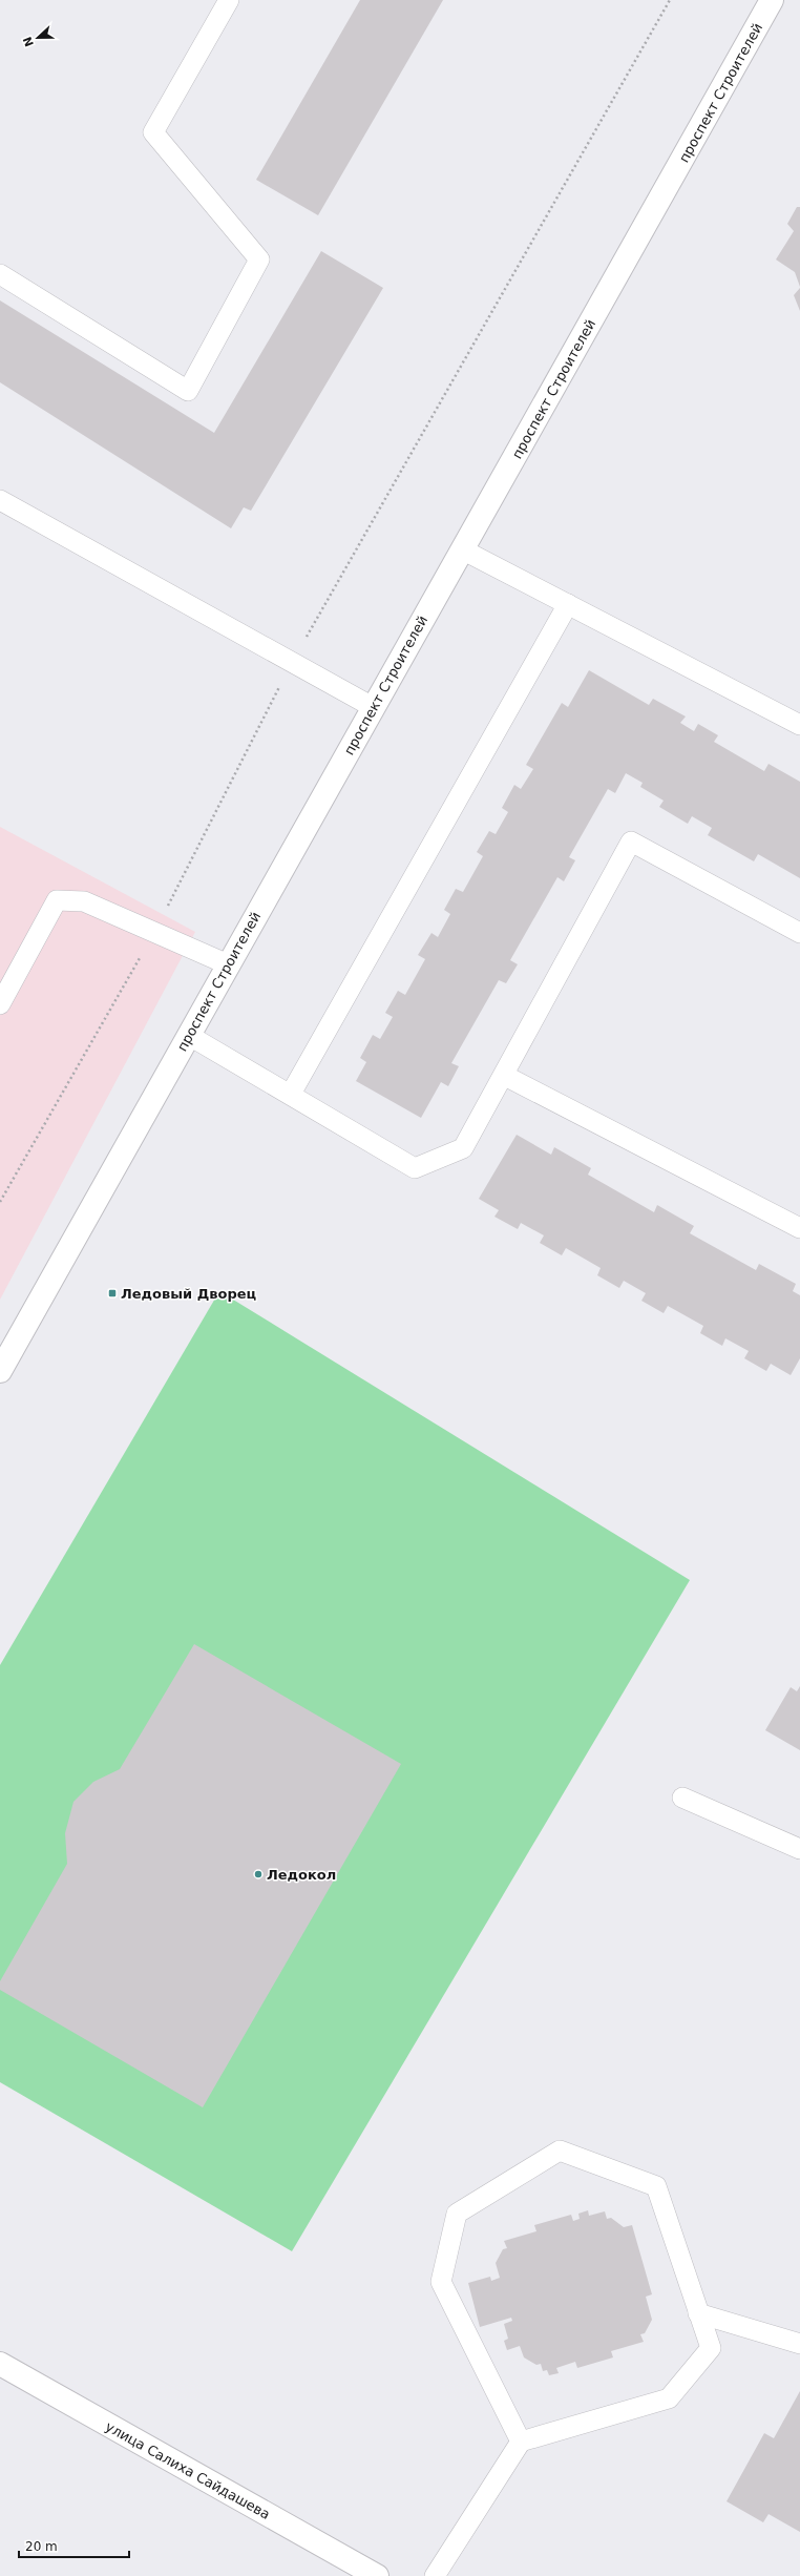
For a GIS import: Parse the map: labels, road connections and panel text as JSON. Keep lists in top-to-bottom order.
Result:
{
  "streets": {
    "street": ["проспект Строителей", "улица Салиха Сайдашева"]
  },
  "places": {
    "transit": ["Ледовый Дворец"],
    "other": ["Ледокол"]
  },
  "scale_bar": "20 m",
  "north": "left"
}
